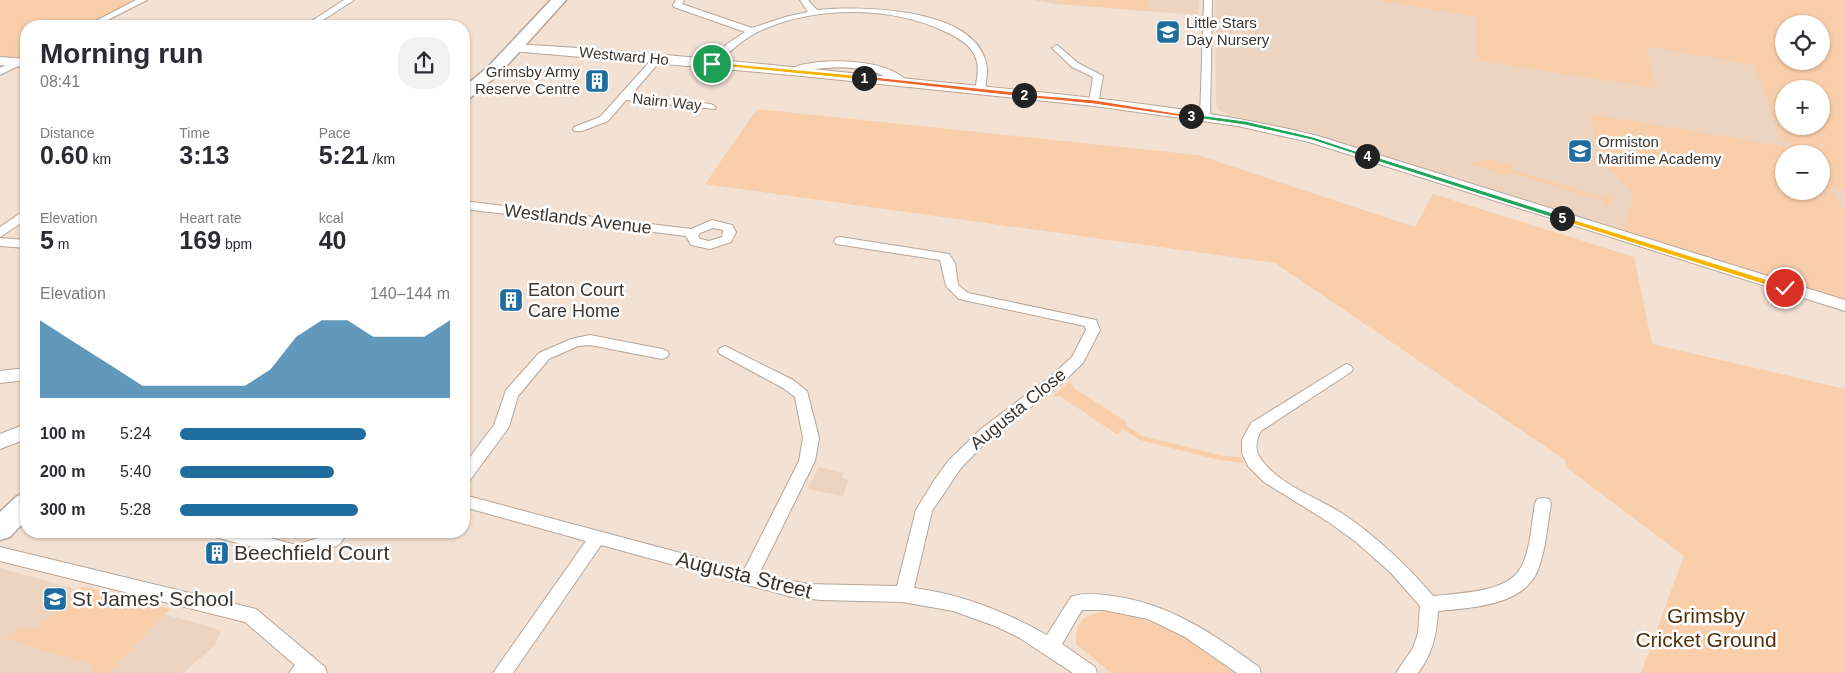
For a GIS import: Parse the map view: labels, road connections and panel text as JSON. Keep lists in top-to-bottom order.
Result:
{
  "streets": {
    "street": [
      "Westward Ho",
      "Nairn Way",
      "Westlands Avenue",
      "Augusta Close",
      "Augusta Street"
    ]
  },
  "crossings": [
    ["Augusta Close", "Augusta Street"]
  ],
  "parks": ["Grimsby Cricket Ground"],
  "places": {
    "school or university": ["Little Stars Day Nursery", "Ormiston Maritime Academy", "St James' School"],
    "building": ["Grimsby Army Reserve Centre", "Eaton Court Care Home", "Beechfield Court"]
  },
  "page": {
    "map_buttons": ["+", "−"],
    "heading": ["Morning run", "08:41"],
    "pins": [
      "1",
      "2",
      "3",
      "4",
      "5"
    ],
    "stats": [
      ["Distance", "0.60 km"],
      ["Time", "3:13"],
      ["Pace", "5:21 /km"],
      ["Elevation", "5 m"],
      ["Heart rate", "169 bpm"],
      ["kcal", "40"]
    ],
    "chart": ["Elevation", "140–144 m"],
    "list": [
      {
        "name": "100 m",
        "note": "5:24"
      },
      {
        "name": "200 m",
        "note": "5:40"
      },
      {
        "name": "300 m",
        "note": "5:28"
      }
    ]
  }
}
